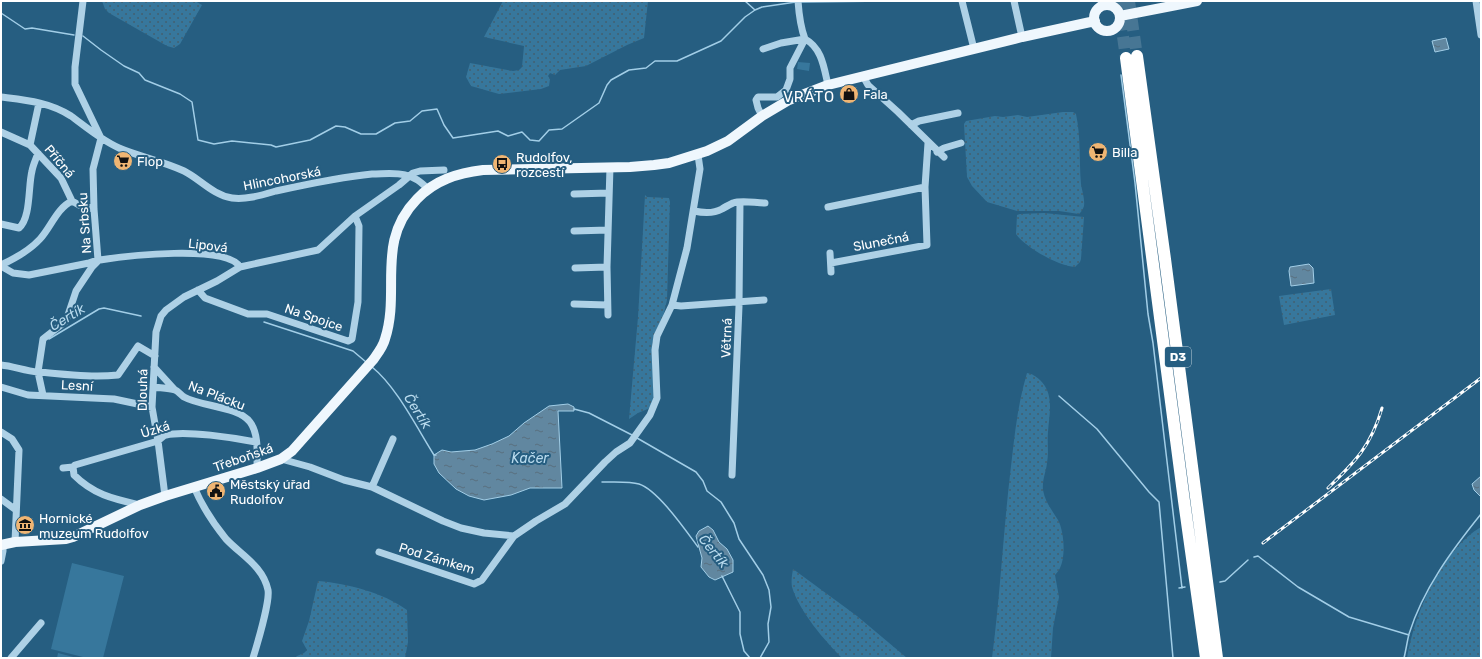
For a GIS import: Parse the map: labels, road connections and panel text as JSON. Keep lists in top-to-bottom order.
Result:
{
  "streets": {
    "highway": ["D3"],
    "main road": ["Třeboňská"],
    "street": [
      "Příčná",
      "Hlincohorská",
      "Na Srbsku",
      "Slunečná",
      "Lipová",
      "Na Spojce",
      "Větrná",
      "Lesní",
      "Dlouhá",
      "Na Plácku",
      "Úzká",
      "Pod Zámkem"
    ]
  },
  "crossings": [
    ["Hlincohorská", "Na Srbsku"],
    ["Hlincohorská", "Lipová"],
    ["Hlincohorská", "Třeboňská"],
    ["Na Srbsku", "Lipová"],
    ["Lipová", "Na Spojce"],
    ["Lipová", "Dlouhá"],
    ["Na Spojce", "Dlouhá"],
    ["Lesní", "Dlouhá"],
    ["Dlouhá", "Na Plácku"],
    ["Dlouhá", "Úzká"],
    ["Dlouhá", "Třeboňská"],
    ["Na Plácku", "Úzká"],
    ["Na Plácku", "Třeboňská"],
    ["Třeboňská", "Pod Zámkem"]
  ],
  "districts": ["VRÁTO"],
  "water": ["Čertík", "Kačer"],
  "places": {
    "shop": ["Fala"],
    "supermarket": ["Billa", "Flop"],
    "bus stop": ["Rudolfov, rozcestí"],
    "public building": ["Městský úřad Rudolfov"],
    "museum": ["Hornické muzeum Rudolfov"]
  }
}
